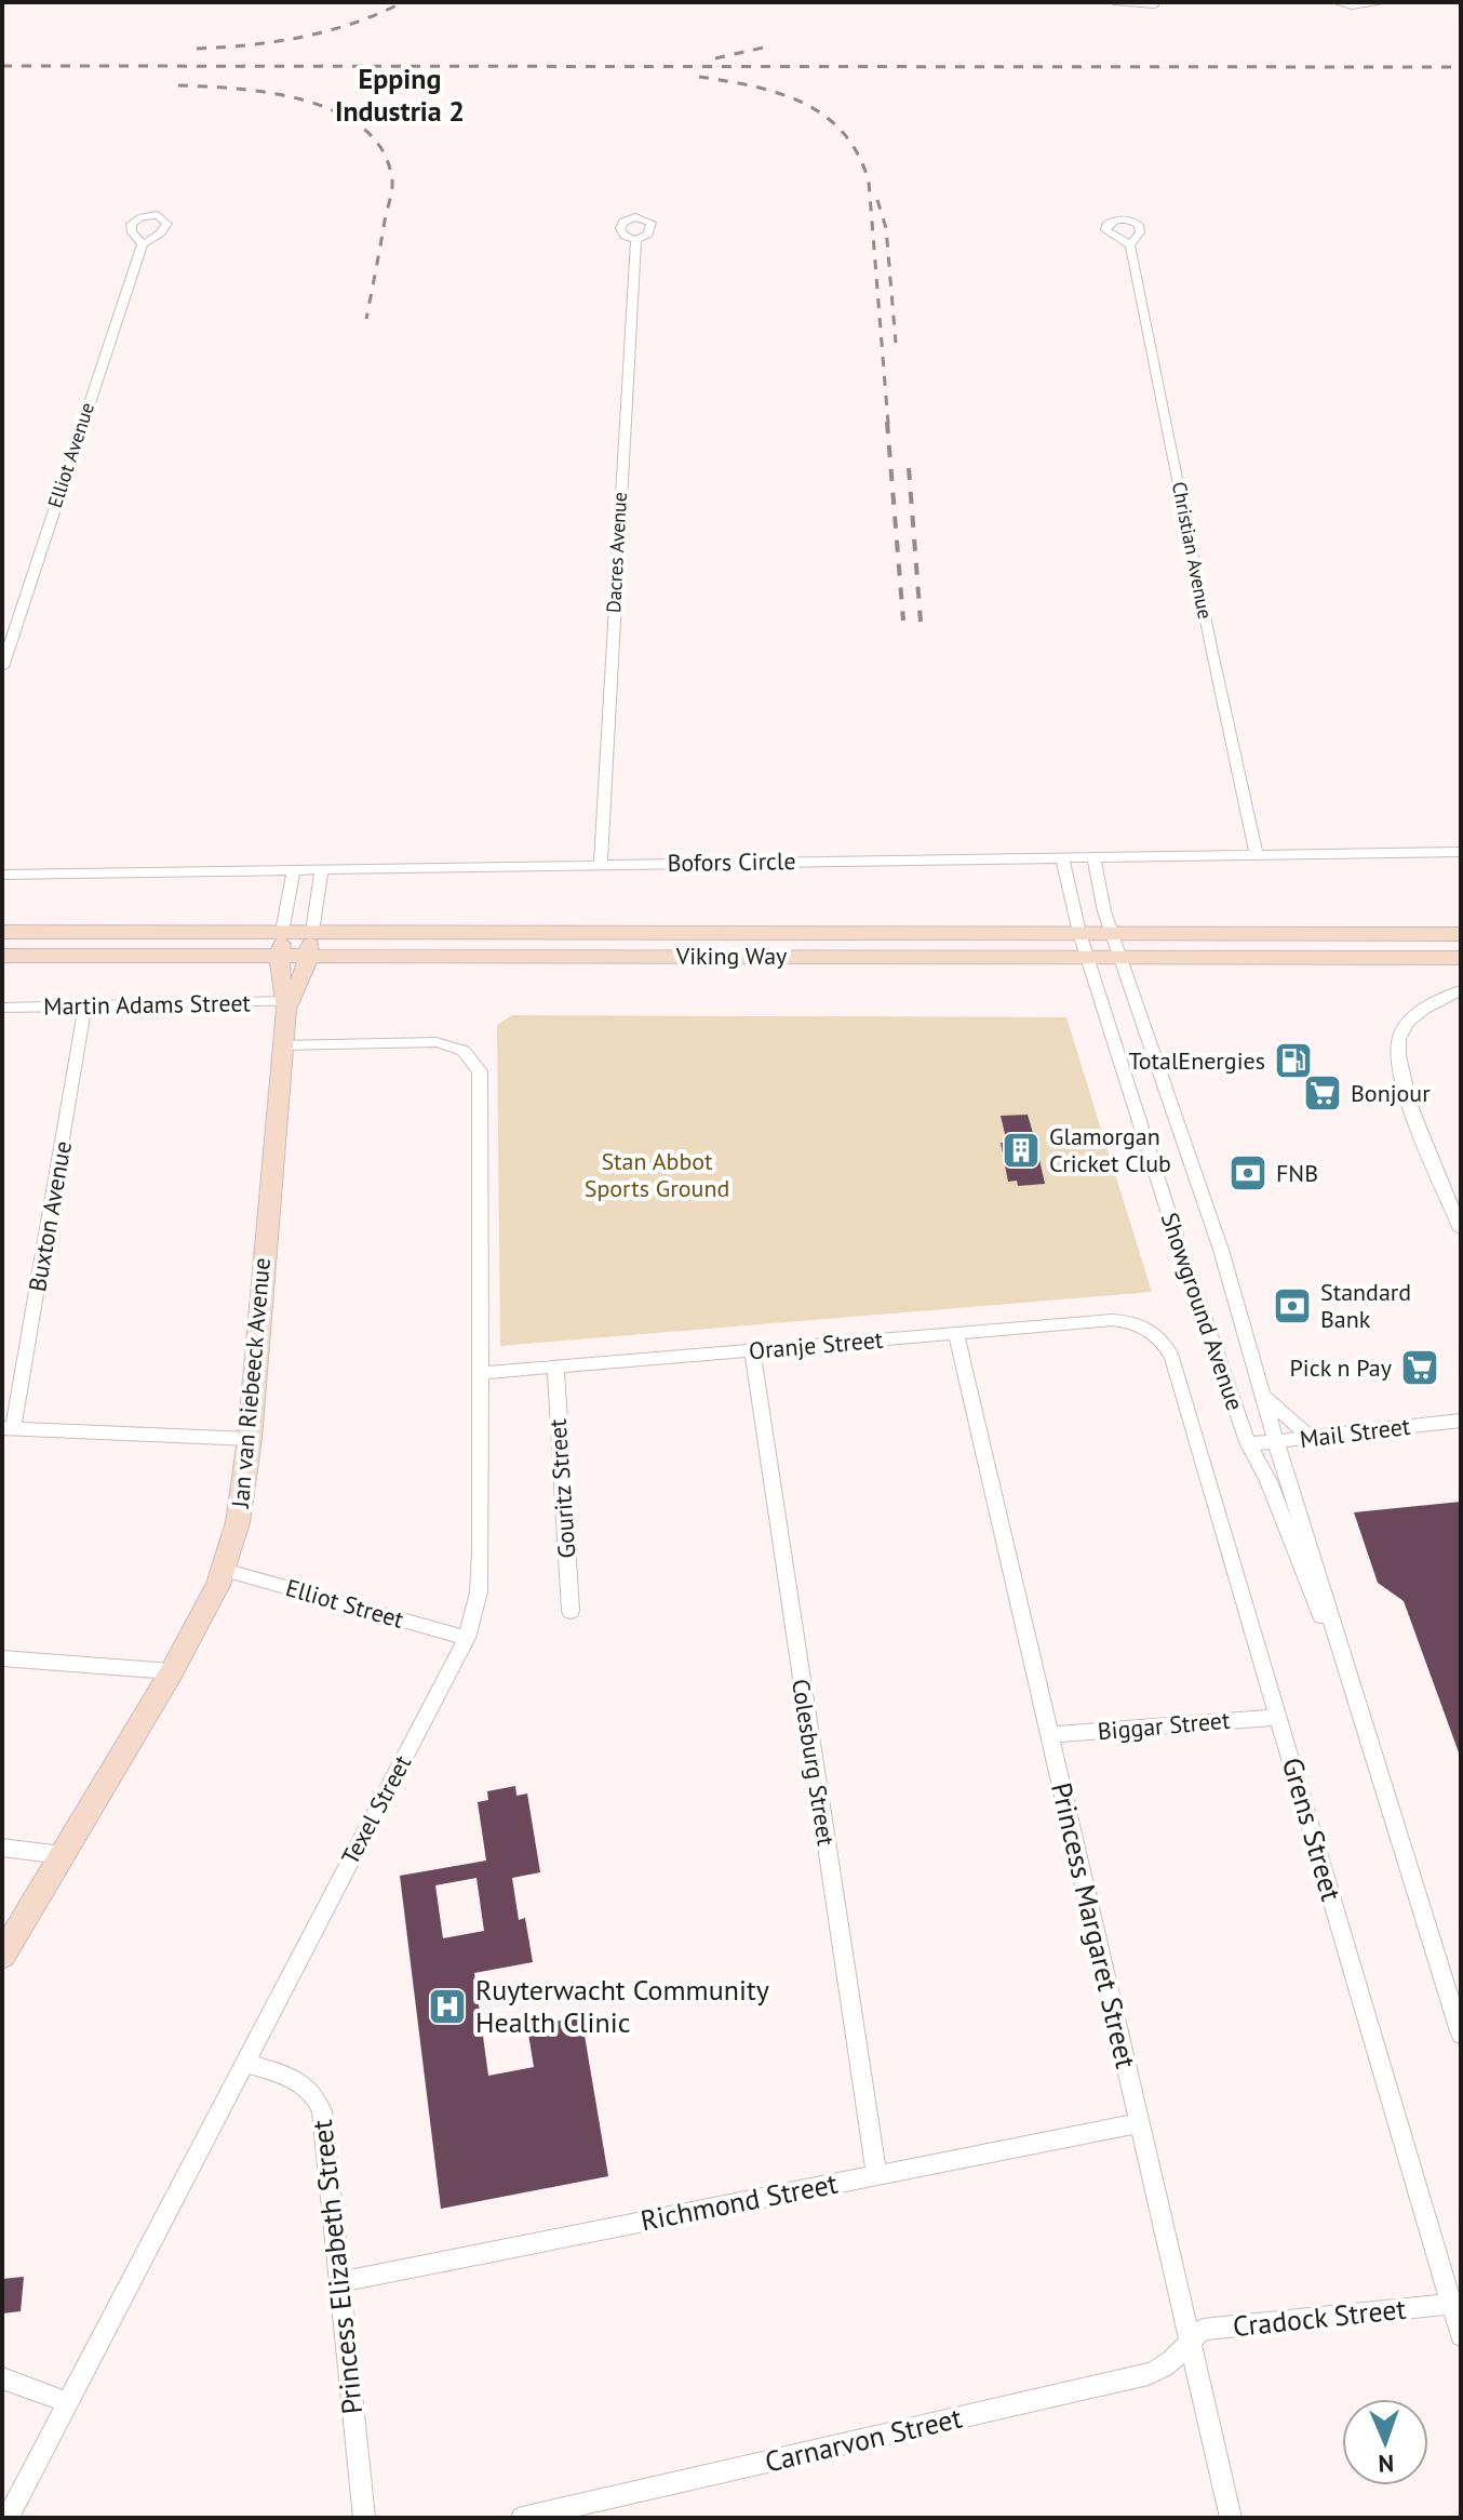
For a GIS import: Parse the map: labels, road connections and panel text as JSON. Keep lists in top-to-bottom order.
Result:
{
  "streets": {
    "main road": ["Viking Way", "Jan van Riebeeck Avenue"],
    "street": [
      "Elliot Avenue",
      "Christian Avenue",
      "Dacres Avenue",
      "Bofors Circle",
      "Martin Adams Street",
      "Buxton Avenue",
      "Showground Avenue",
      "Oranje Street",
      "Mail Street",
      "Gouritz Street",
      "Elliot Street",
      "Biggar Street",
      "Colesburg Street",
      "Texel Street",
      "Grens Street",
      "Princess Margaret Street",
      "Richmond Street",
      "Princess Elizabeth Street",
      "Cradock Street",
      "Carnarvon Street"
    ]
  },
  "crossings": [
    ["Christian Avenue", "Bofors Circle"],
    ["Dacres Avenue", "Bofors Circle"],
    ["Bofors Circle", "Showground Avenue"],
    ["Bofors Circle", "Jan van Riebeeck Avenue"],
    ["Viking Way", "Showground Avenue"],
    ["Viking Way", "Jan van Riebeeck Avenue"],
    ["Martin Adams Street", "Buxton Avenue"],
    ["Martin Adams Street", "Jan van Riebeeck Avenue"],
    ["Showground Avenue", "Mail Street"],
    ["Oranje Street", "Gouritz Street"],
    ["Oranje Street", "Colesburg Street"],
    ["Oranje Street", "Texel Street"],
    ["Oranje Street", "Grens Street"],
    ["Oranje Street", "Princess Margaret Street"],
    ["Jan van Riebeeck Avenue", "Elliot Street"],
    ["Jan van Riebeeck Avenue", "Texel Street"],
    ["Elliot Street", "Texel Street"],
    ["Biggar Street", "Grens Street"],
    ["Biggar Street", "Princess Margaret Street"],
    ["Colesburg Street", "Richmond Street"],
    ["Texel Street", "Princess Elizabeth Street"],
    ["Grens Street", "Cradock Street"],
    ["Princess Margaret Street", "Richmond Street"],
    ["Princess Margaret Street", "Cradock Street"],
    ["Princess Margaret Street", "Carnarvon Street"],
    ["Richmond Street", "Princess Elizabeth Street"],
    ["Cradock Street", "Carnarvon Street"]
  ],
  "districts": ["Epping Industria 2"],
  "parks": ["Stan Abbot Sports Ground"],
  "places": {
    "fuel station": ["TotalEnergies"],
    "supermarket": ["Bonjour", "Pick n Pay"],
    "building": ["Glamorgan Cricket Club"],
    "bank": ["FNB", "Standard Bank"],
    "hospital": ["Ruyterwacht Community Health Clinic"]
  },
  "north": "bottom"
}
